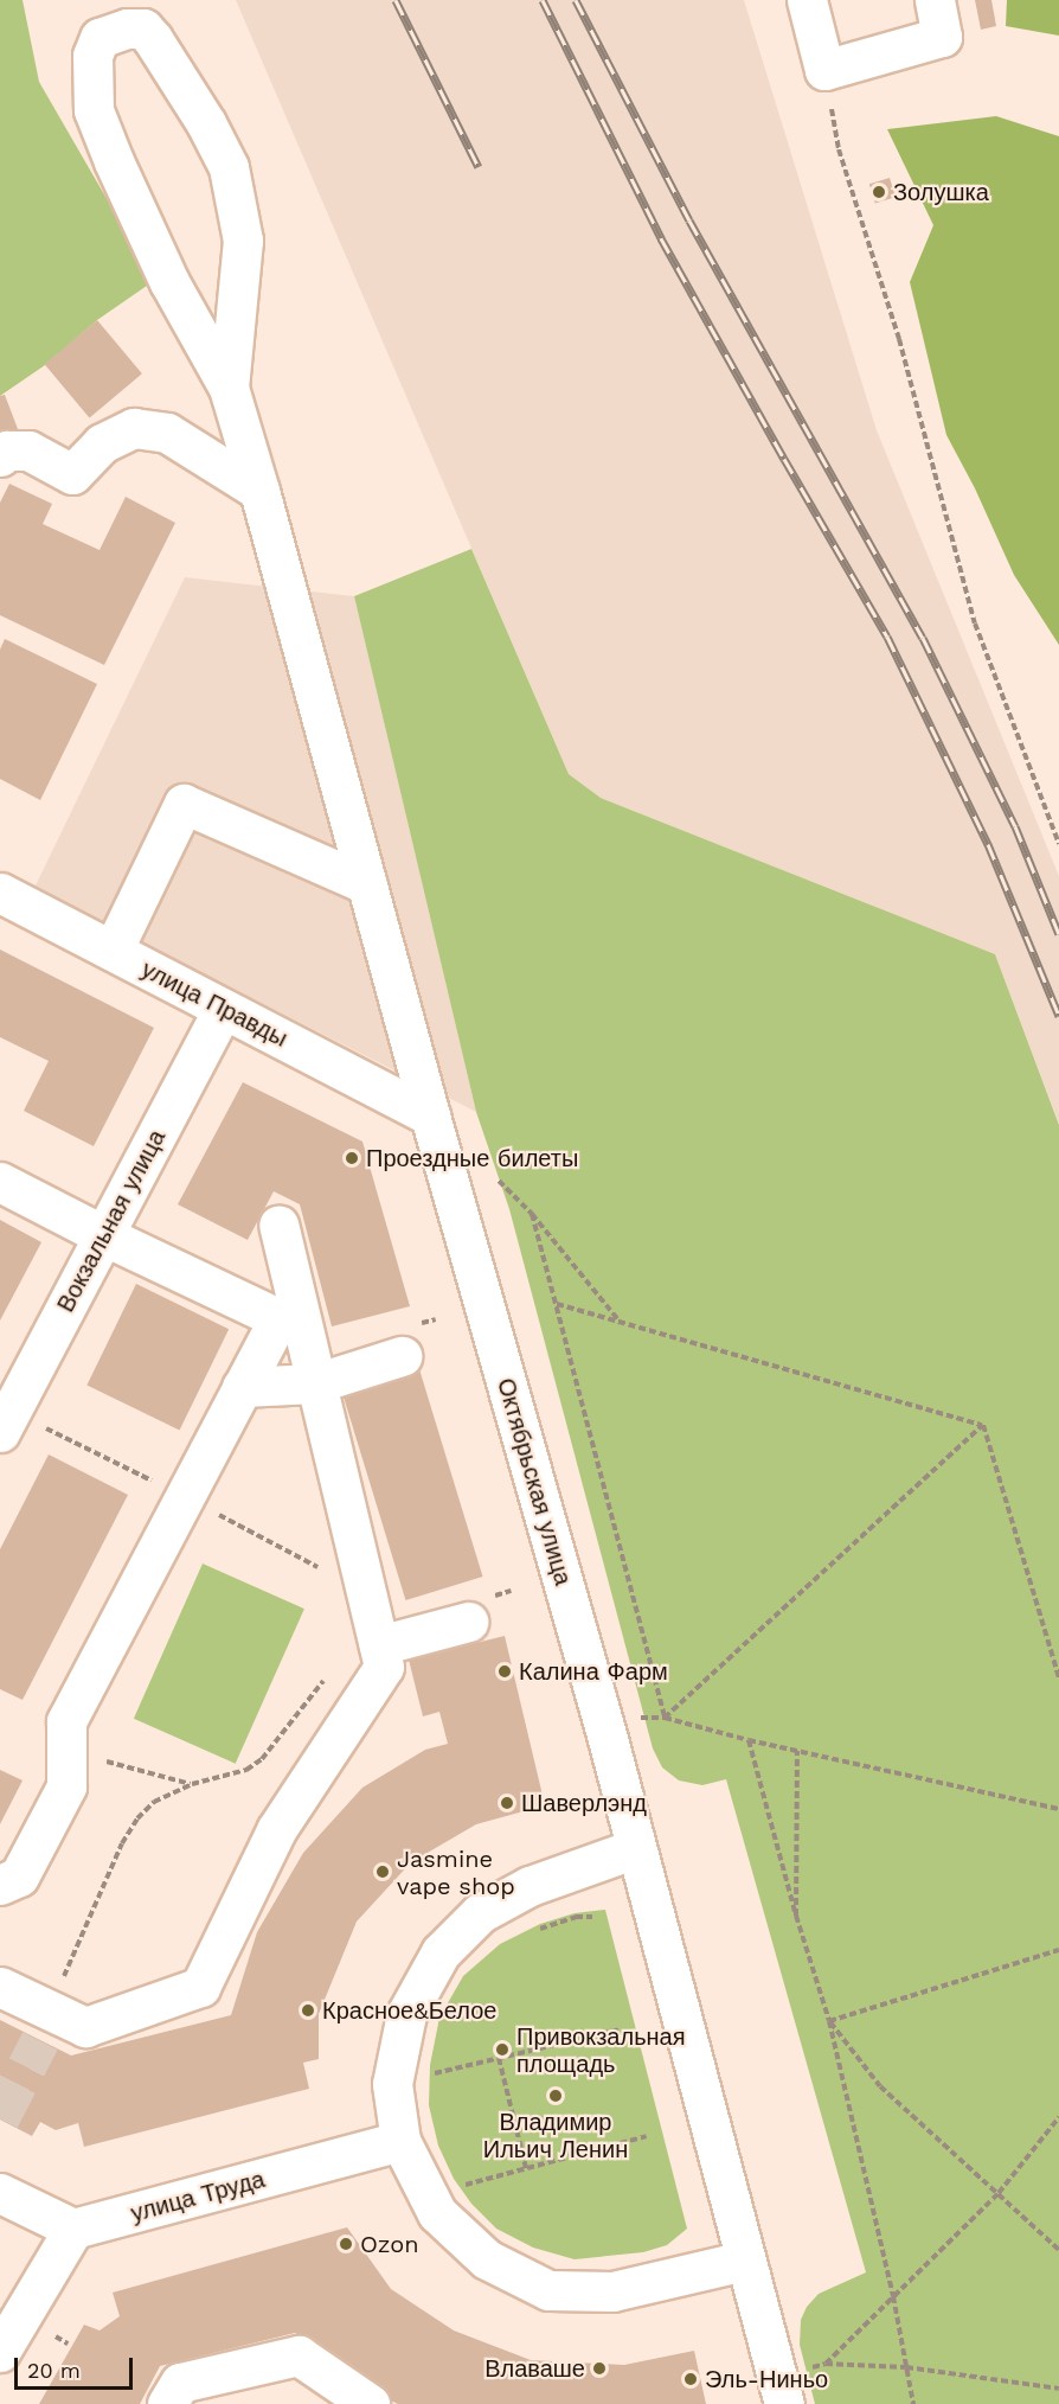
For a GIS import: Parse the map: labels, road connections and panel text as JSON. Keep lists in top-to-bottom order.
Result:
{
  "streets": {
    "street": [
      "улица Правды",
      "Вокзальная улица",
      "Октябрьская улица",
      "улица Труда"
    ]
  },
  "crossings": [
    ["улица Правды", "Вокзальная улица"],
    ["улица Правды", "Октябрьская улица"]
  ],
  "places": [
    "Золушка",
    "Проездные билеты",
    "Калина Фарм",
    "Шаверлэнд",
    "Jasmine vape shop",
    "Красное&Белое",
    "Привокзальная площадь",
    "Владимир Ильич Ленин",
    "Ozon",
    "Влаваше",
    "Эль-Ниньо"
  ],
  "scale_bar": "20 m"
}
